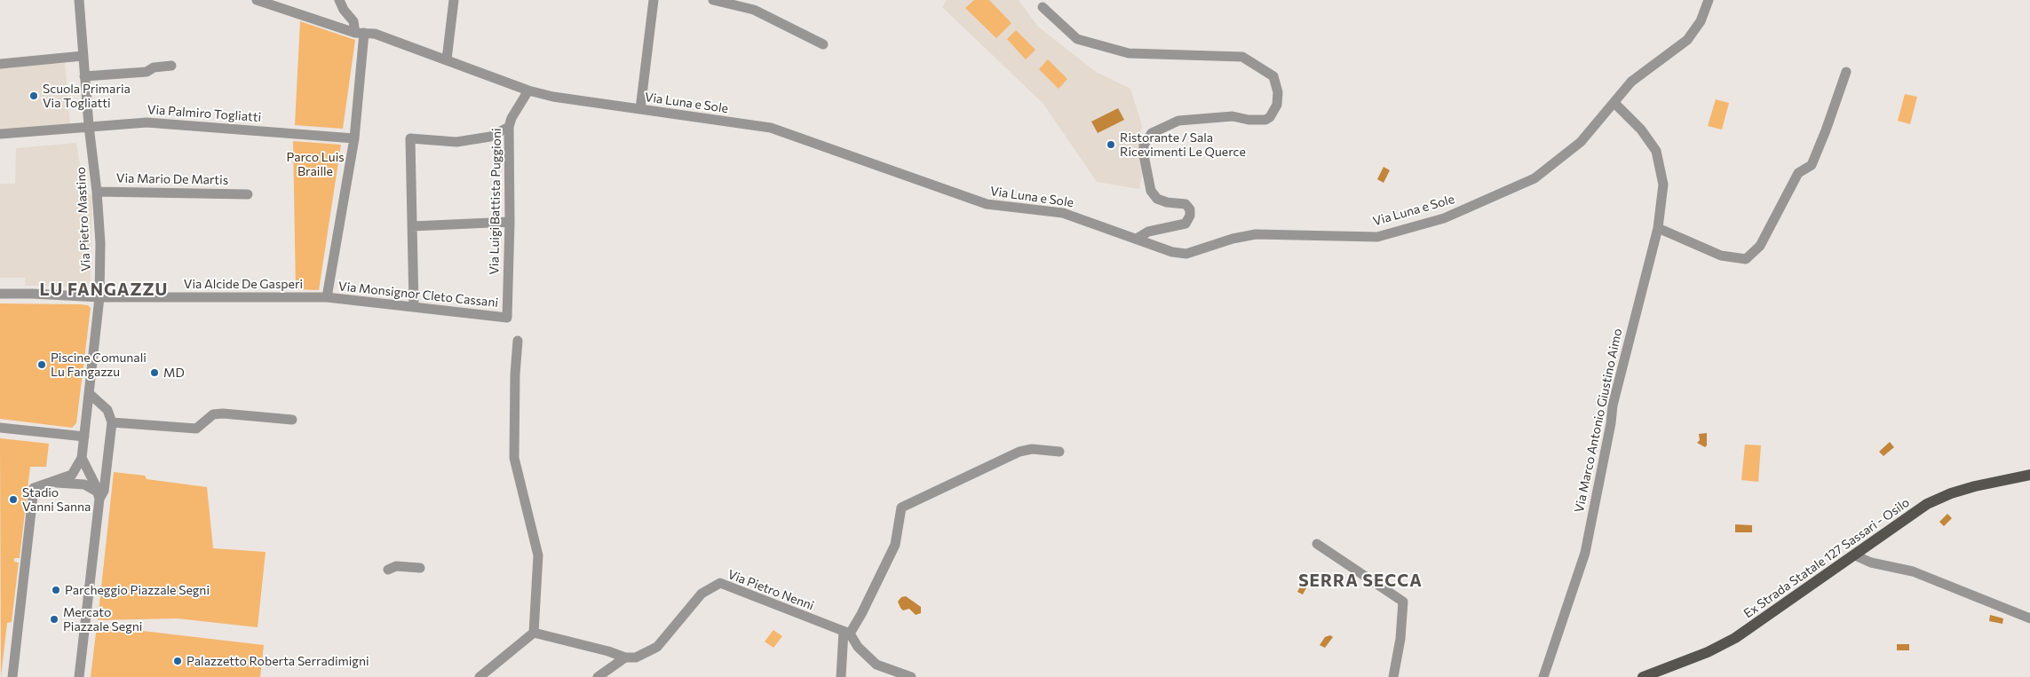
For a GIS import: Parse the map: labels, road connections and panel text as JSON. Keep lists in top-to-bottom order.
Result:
{
  "streets": {
    "main road": ["Ex Strada Statale 127 Sassari - Osilo"],
    "street": [
      "Via Luna e Sole",
      "Via Palmiro Togliatti",
      "Via Mario De Martis",
      "Via Luigi Battista Puggioni",
      "Via Pietro Mastino",
      "Via Alcide De Gasperi",
      "Via Monsignor Cleto Cassani",
      "Via Marco Antonio Giustino Aimo",
      "Via Pietro Nenni"
    ]
  },
  "crossings": [
    ["Via Luna e Sole", "Via Luigi Battista Puggioni"],
    ["Via Luna e Sole", "Via Marco Antonio Giustino Aimo"],
    ["Via Palmiro Togliatti", "Via Pietro Mastino"],
    ["Via Mario De Martis", "Via Pietro Mastino"],
    ["Via Luigi Battista Puggioni", "Via Monsignor Cleto Cassani"],
    ["Via Pietro Mastino", "Via Alcide De Gasperi"],
    ["Via Alcide De Gasperi", "Via Monsignor Cleto Cassani"]
  ],
  "districts": ["LU FANGAZZU", "SERRA SECCA"],
  "parks": ["Parco Luis Braille"],
  "places": [
    "Scuola Primaria Via Togliatti",
    "Ristorante / Sala Ricevimenti Le Querce",
    "Piscine Comunali Lu Fangazzu",
    "MD",
    "Stadio Vanni Sanna",
    "Parcheggio Piazzale Segni",
    "Mercato Piazzale Segni",
    "Palazzetto Roberta Serradimigni"
  ]
}
